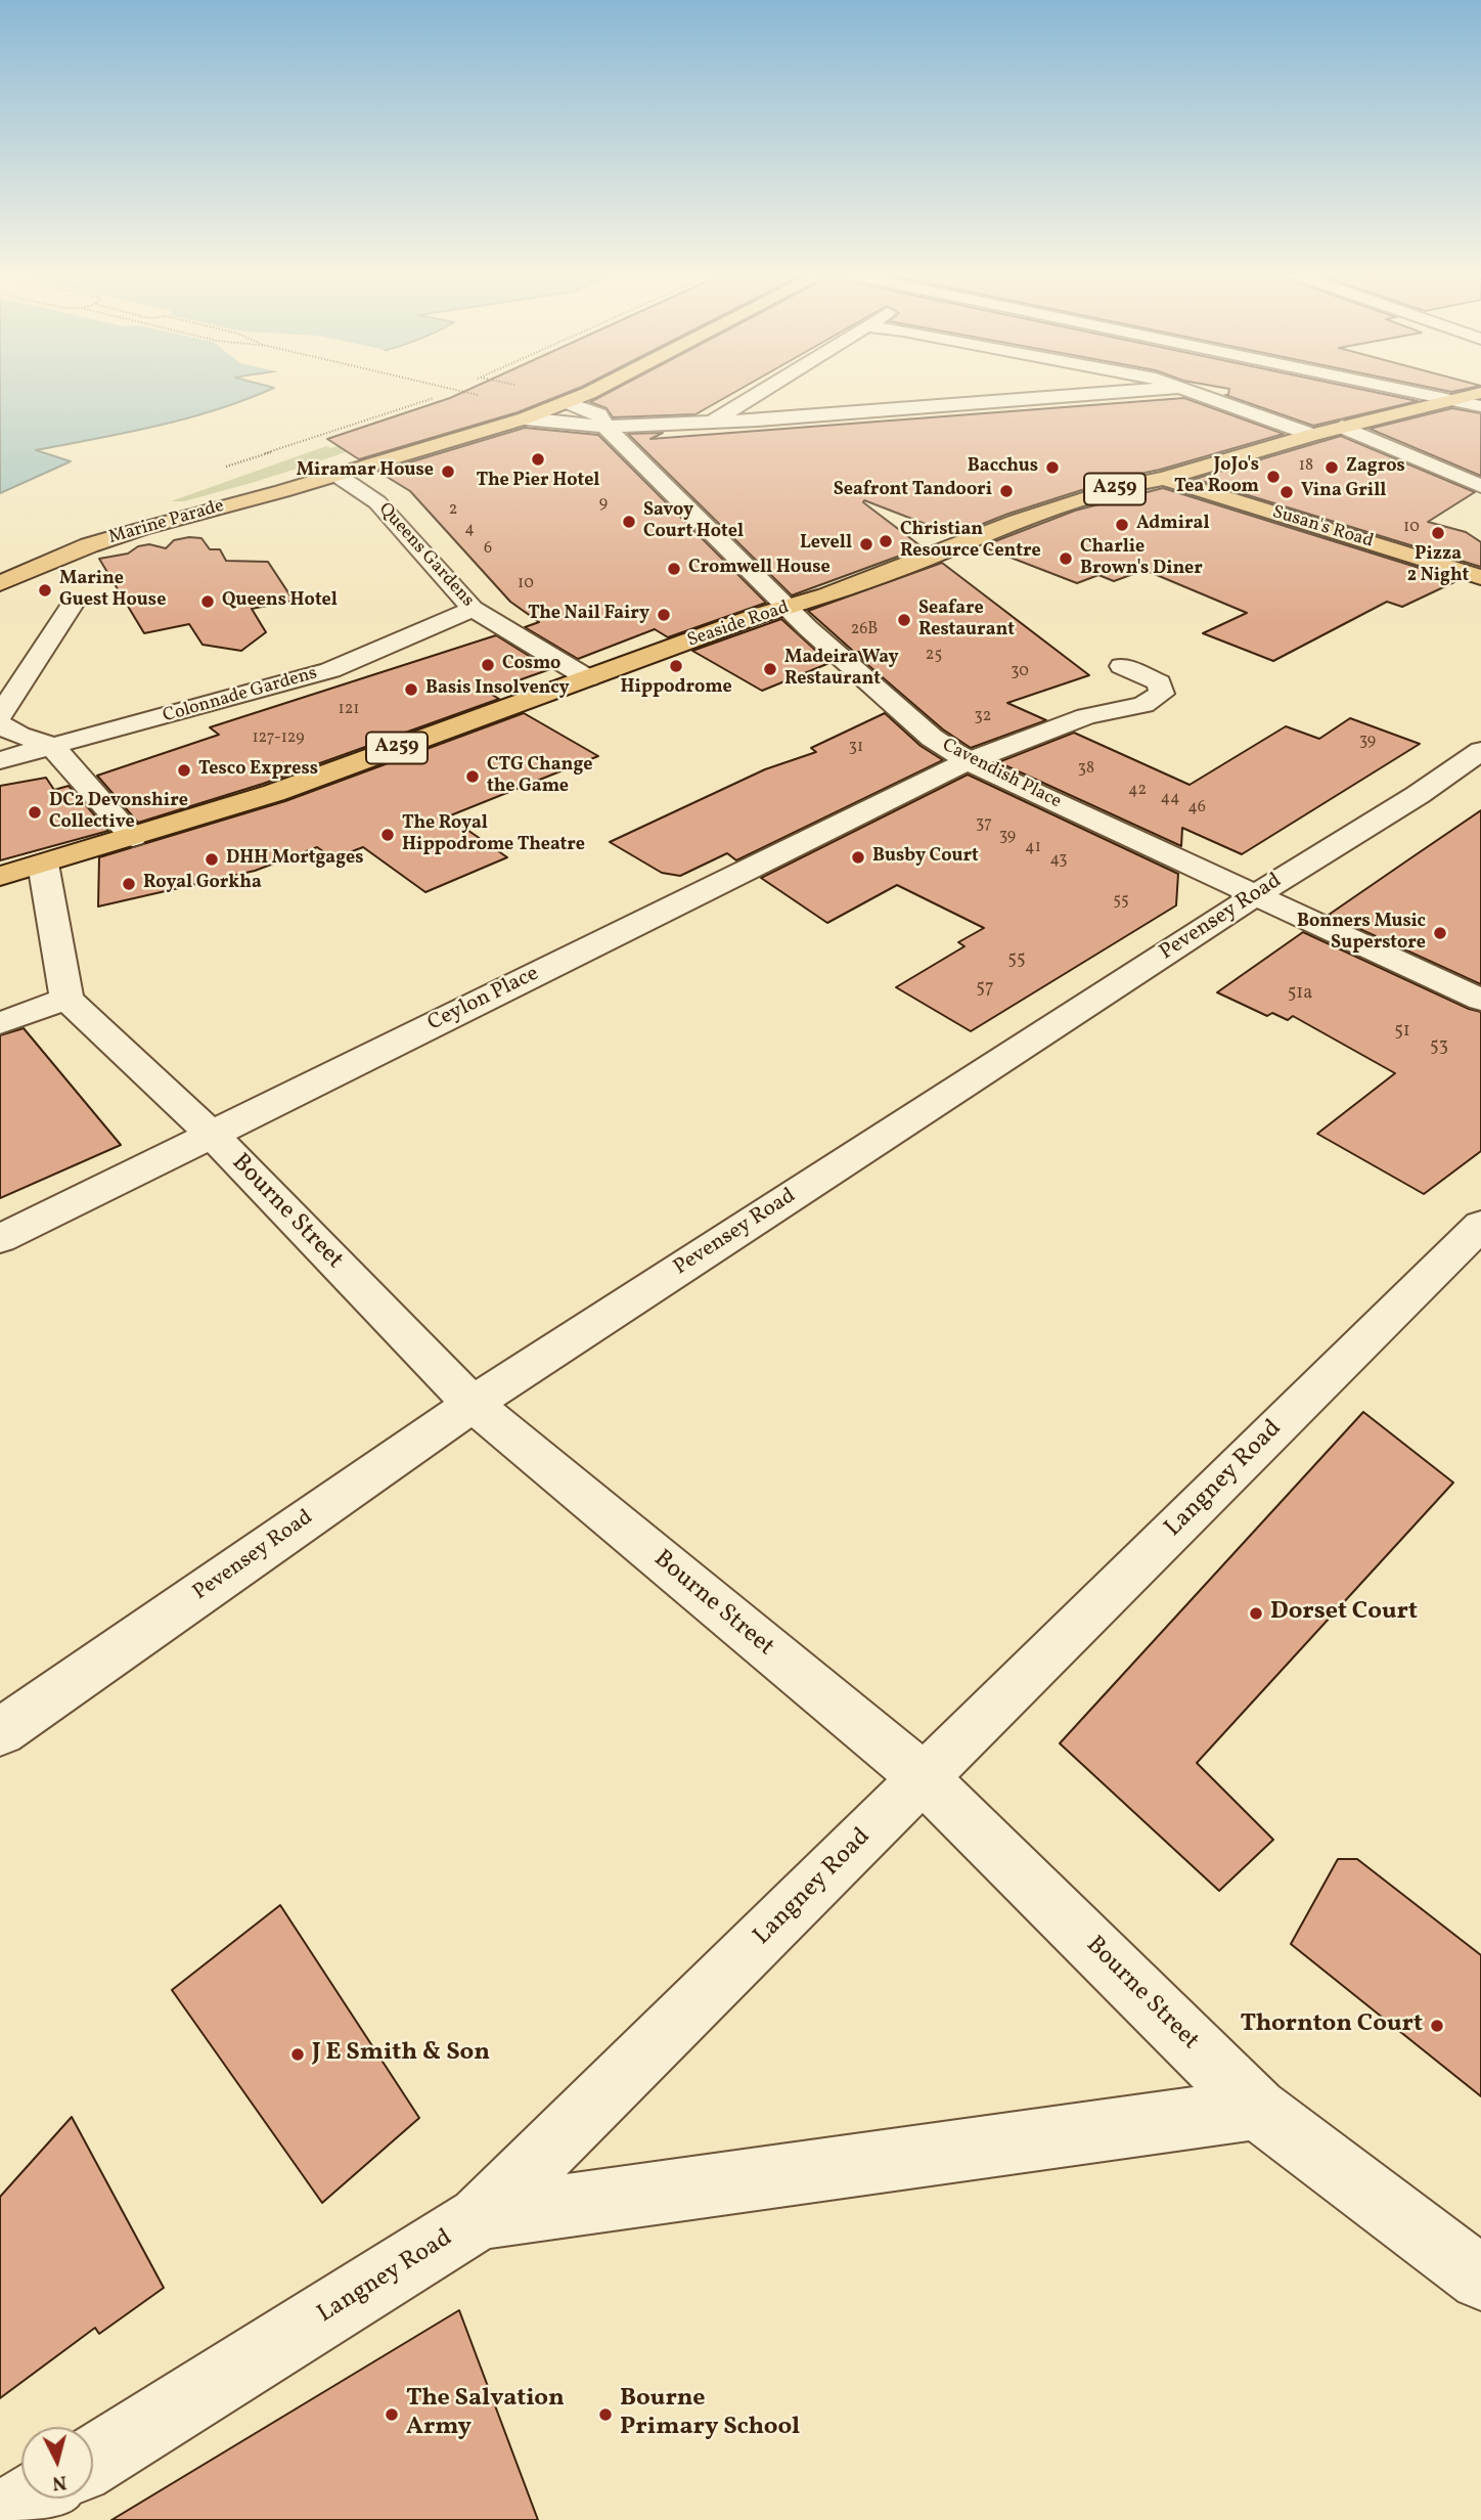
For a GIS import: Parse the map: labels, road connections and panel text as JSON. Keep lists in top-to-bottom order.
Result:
{
  "streets": {
    "main road": [
      "A259",
      "Marine Parade",
      "Susan's Road",
      "Seaside Road"
    ],
    "street": [
      "Queens Gardens",
      "Colonnade Gardens",
      "Cavendish Place",
      "Pevensey Road",
      "Ceylon Place",
      "Bourne Street",
      "Langney Road"
    ]
  },
  "crossings": [
    ["Marine Parade", "Queens Gardens"],
    ["Marine Parade", "Cavendish Place"],
    ["Susan's Road", "Seaside Road"],
    ["Queens Gardens", "Seaside Road"],
    ["Queens Gardens", "Colonnade Gardens"],
    ["Seaside Road", "Cavendish Place"],
    ["Cavendish Place", "Pevensey Road"],
    ["Cavendish Place", "Ceylon Place"],
    ["Pevensey Road", "Bourne Street"],
    ["Ceylon Place", "Bourne Street"],
    ["Bourne Street", "Langney Road"]
  ],
  "places": [
    "The Pier Hotel",
    "Bacchus",
    "Zagros",
    "Miramar House",
    "JoJo's Tea Room",
    "Seafront Tandoori",
    "Vina Grill",
    "Savoy Court Hotel",
    "Admiral",
    "Pizza 2 Night",
    "Christian Resource Centre",
    "Levell",
    "Charlie Brown's Diner",
    "Cromwell House",
    "Marine Guest House",
    "Queens Hotel",
    "The Nail Fairy",
    "Seafare Restaurant",
    "Cosmo",
    "Hippodrome",
    "Madeira Way Restaurant",
    "Basis Insolvency",
    "Tesco Express",
    "CTG Change the Game",
    "DC2 Devonshire Collective",
    "The Royal Hippodrome Theatre",
    "Busby Court",
    "DHH Mortgages",
    "Royal Gorkha",
    "Bonners Music Superstore",
    "Dorset Court",
    "Thornton Court",
    "J E Smith & Son",
    "The Salvation Army",
    "Bourne Primary School"
  ],
  "house_numbers": [
    "18",
    "9",
    "2",
    "10",
    "4",
    "6",
    "10",
    "26B",
    "25",
    "30",
    "121",
    "32",
    "127-129",
    "39",
    "31",
    "38",
    "42",
    "44",
    "46",
    "37",
    "39",
    "41",
    "43",
    "55",
    "55",
    "57",
    "51a",
    "51",
    "53"
  ],
  "north": "bottom"
}
